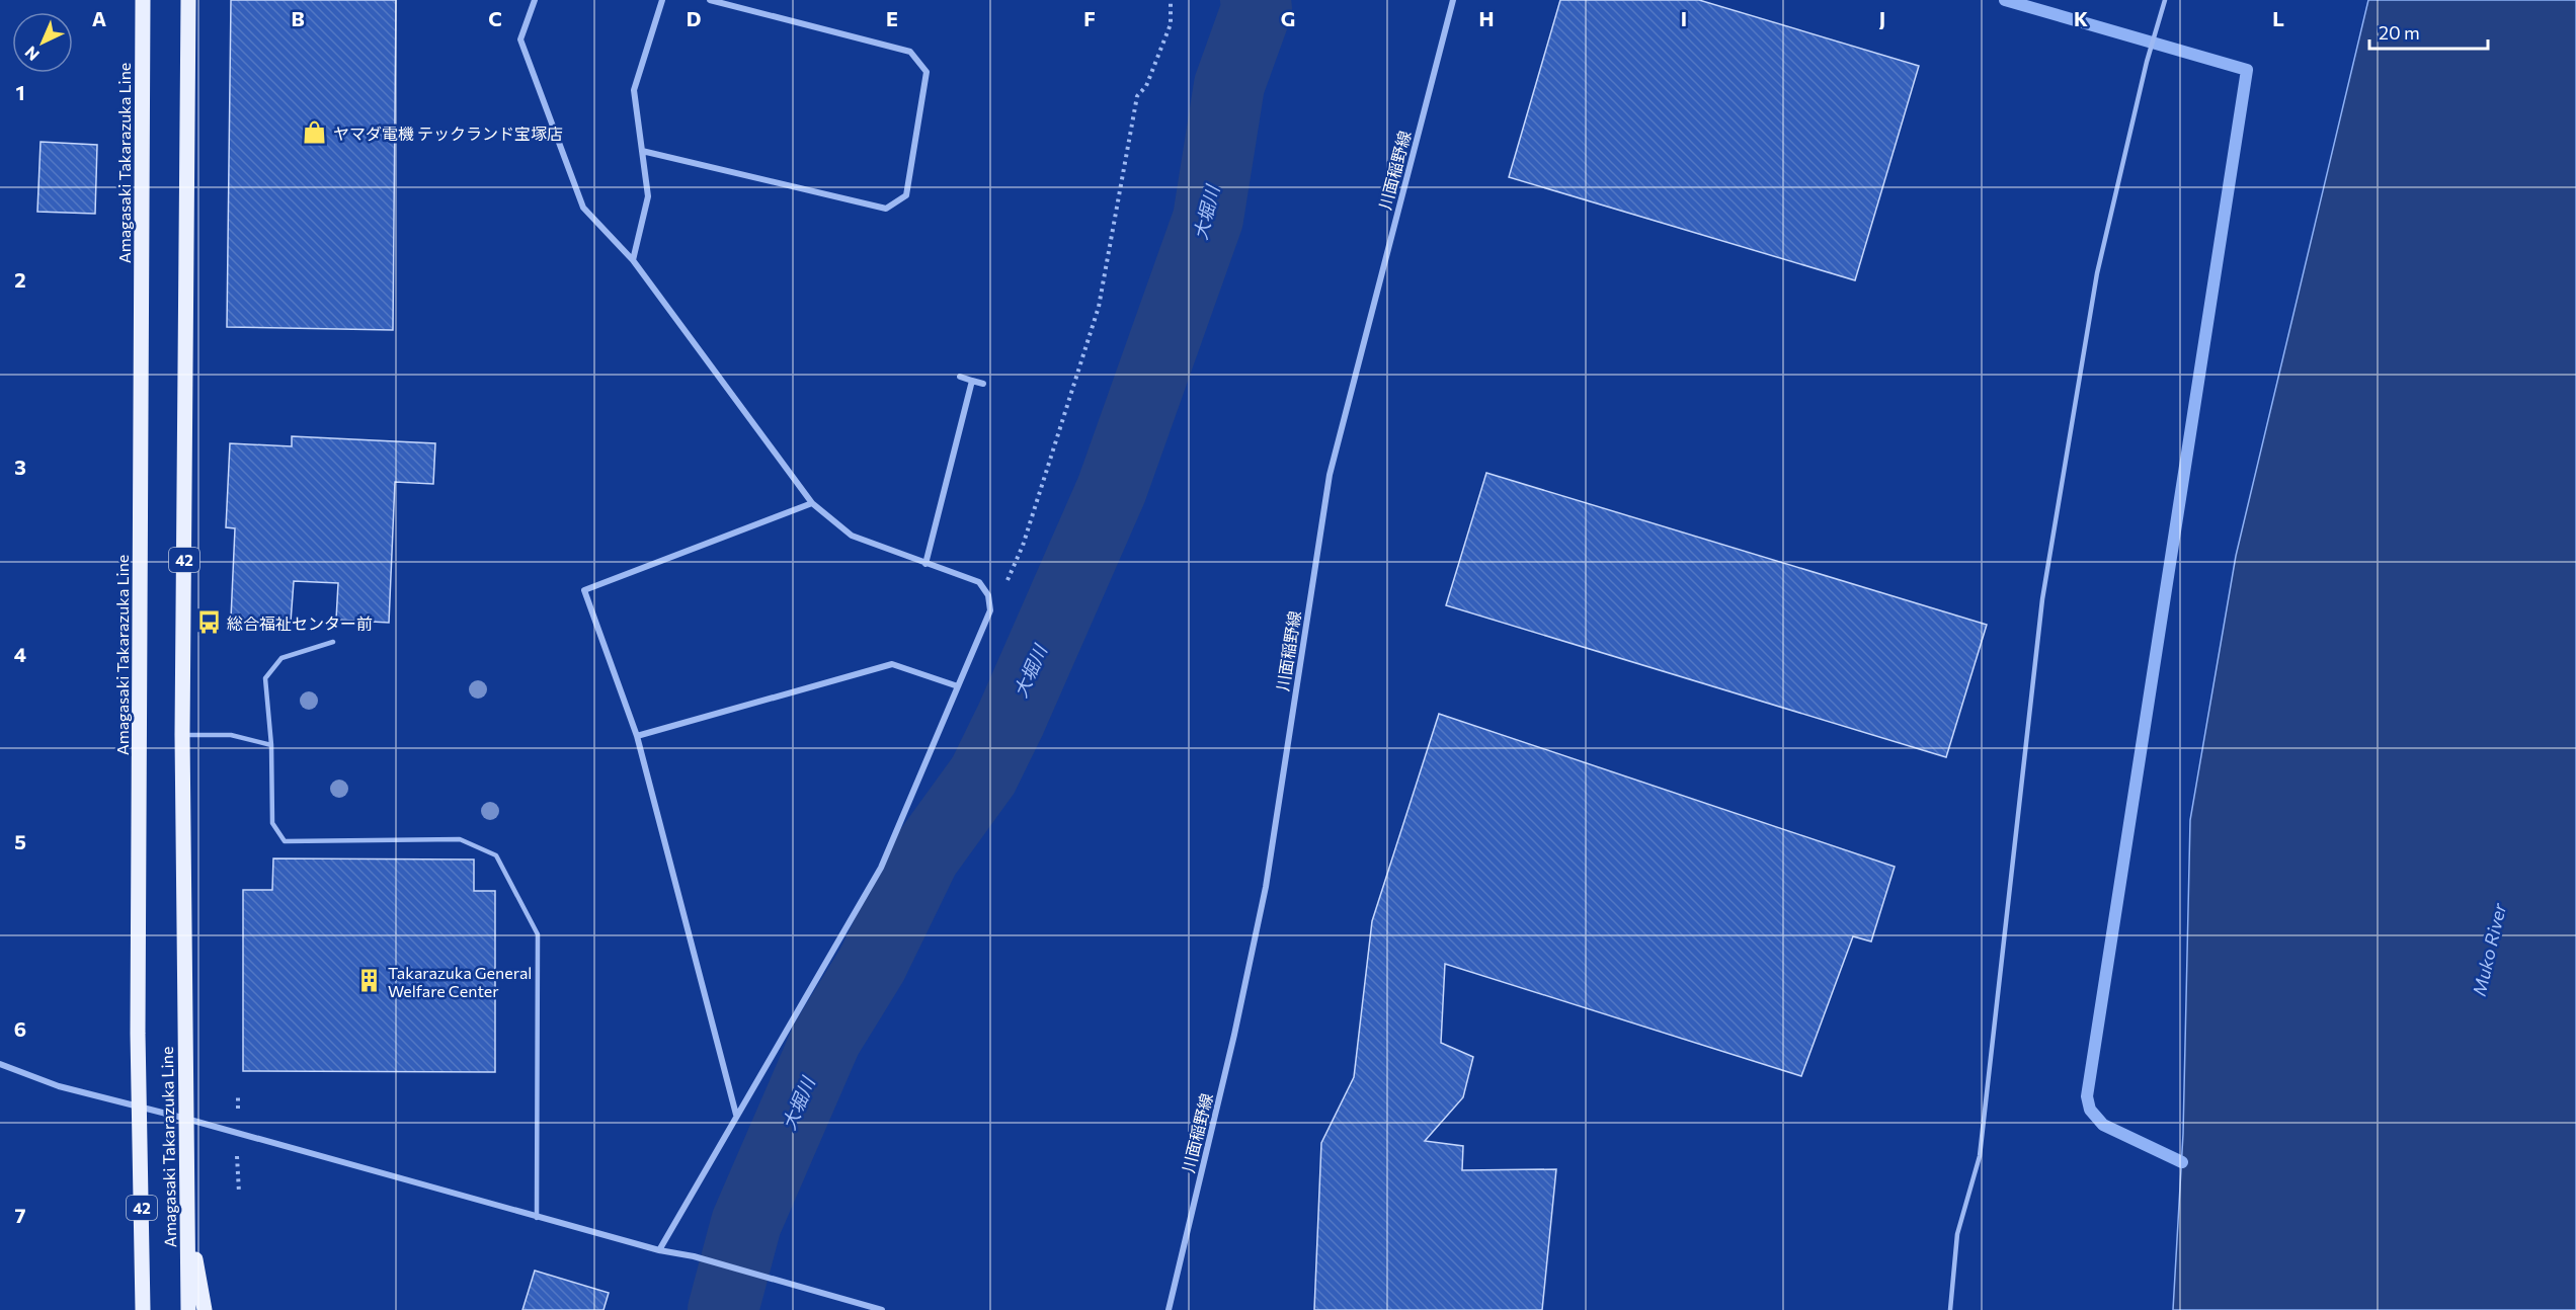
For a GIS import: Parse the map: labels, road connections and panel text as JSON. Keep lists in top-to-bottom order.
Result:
{
  "streets": {
    "main road": ["Amagasaki Takarazuka Line", "42"],
    "street": ["川面稲野線"]
  },
  "crossings": [
    ["Amagasaki Takarazuka Line", "42"]
  ],
  "water": ["大堀川", "Muko River"],
  "places": {
    "shop": ["ヤマダ電機 テックランド宝塚店"],
    "bus stop": ["総合福祉センター前"],
    "building": ["Takarazuka General Welfare Center"]
  },
  "scale_bar": "20 m",
  "north": "bottom left",
  "grid": {
    "columns": [
      "A",
      "B",
      "C",
      "D",
      "E",
      "F",
      "G",
      "H",
      "I",
      "J",
      "K",
      "L"
    ],
    "rows": [
      "1",
      "2",
      "3",
      "4",
      "5",
      "6",
      "7"
    ]
  }
}
